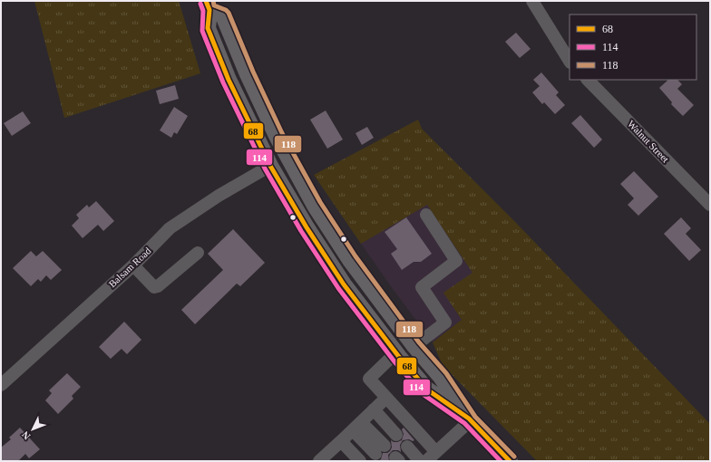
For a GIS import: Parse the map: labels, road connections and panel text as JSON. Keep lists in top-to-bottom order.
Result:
{
  "streets": {
    "street": ["Walnut Street", "Balsam Road"]
  },
  "lines": ["transit line 68", "transit line 118", "transit line 114"],
  "legend": ["68", "114", "118"],
  "north": "bottom left"
}
